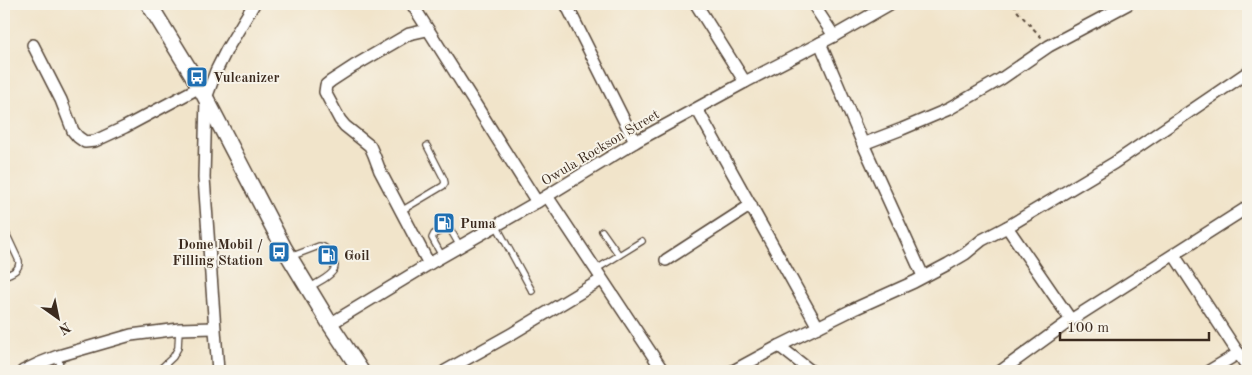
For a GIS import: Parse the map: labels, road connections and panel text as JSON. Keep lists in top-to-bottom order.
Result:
{
  "streets": {
    "street": ["Owula Rockson Street"]
  },
  "places": {
    "bus stop": ["Vulcanizer", "Dome Mobil / Filling Station"],
    "fuel station": ["Puma", "Goil"]
  },
  "scale_bar": "100 m",
  "north": "bottom right"
}
